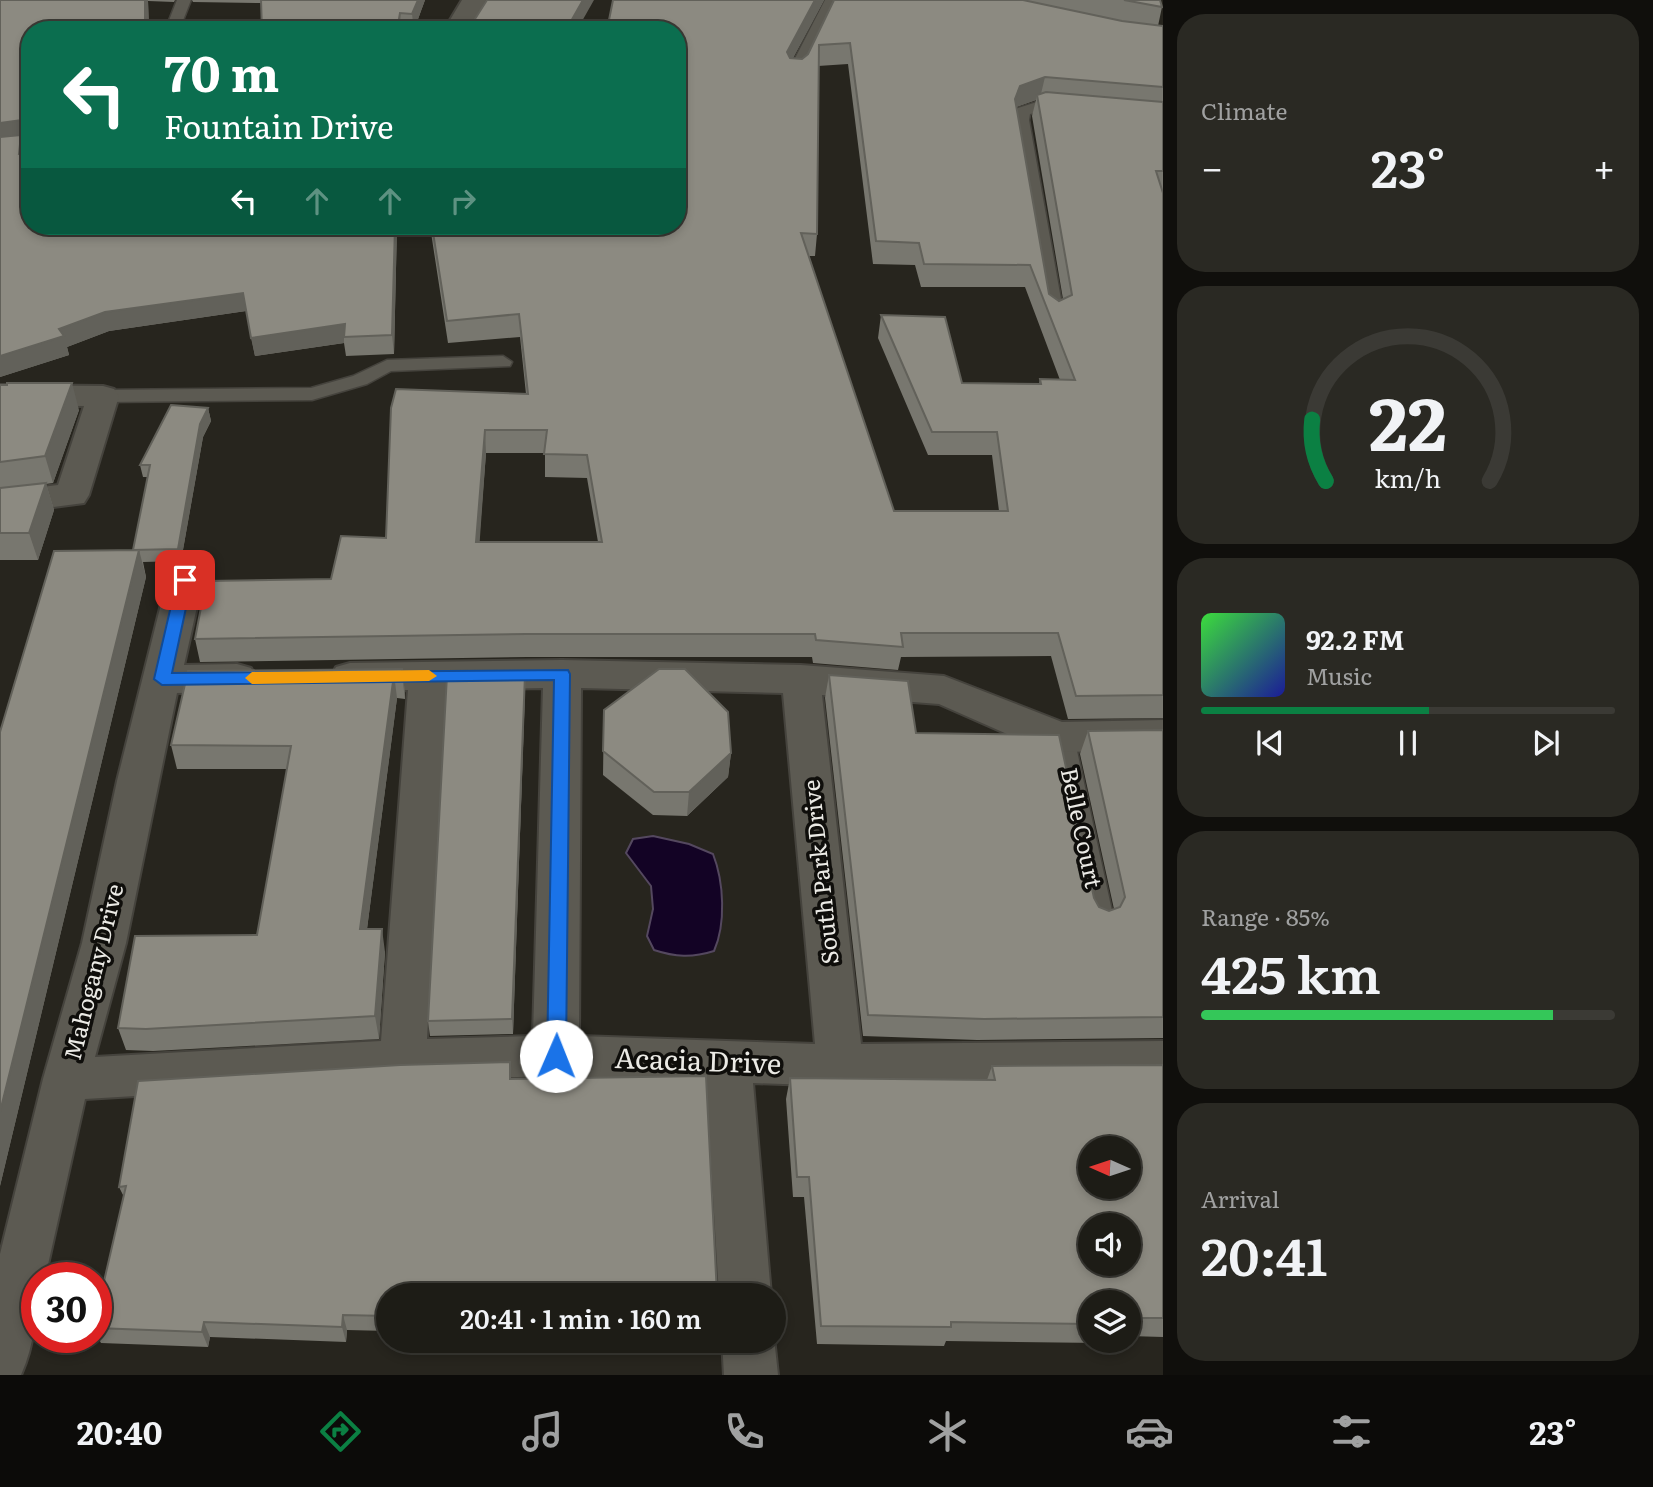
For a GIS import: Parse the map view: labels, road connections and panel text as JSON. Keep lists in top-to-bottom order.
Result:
{
  "streets": {
    "street": ["South Park Drive", "Mahogany Drive", "Acacia Drive"],
    "lane": ["Belle Court"]
  },
  "crossings": [
    ["South Park Drive", "Acacia Drive"],
    ["Mahogany Drive", "Acacia Drive"]
  ],
  "north": "left",
  "page": {
    "tile": [
      "Climate",
      ["Range · 85%", "425 km"],
      ["Arrival", "20:41"]
    ],
    "turn": ["70 m", "Fountain Drive"],
    "heat": ["−", "23°", "+"],
    "song": ["92.2 FM", "Music"],
    "limit": "30",
    "trip": "20:41 · 1 min · 160 m",
    "tabs": ["20:40", "23°"],
    "gauge": ["22", "km/h"]
  }
}
